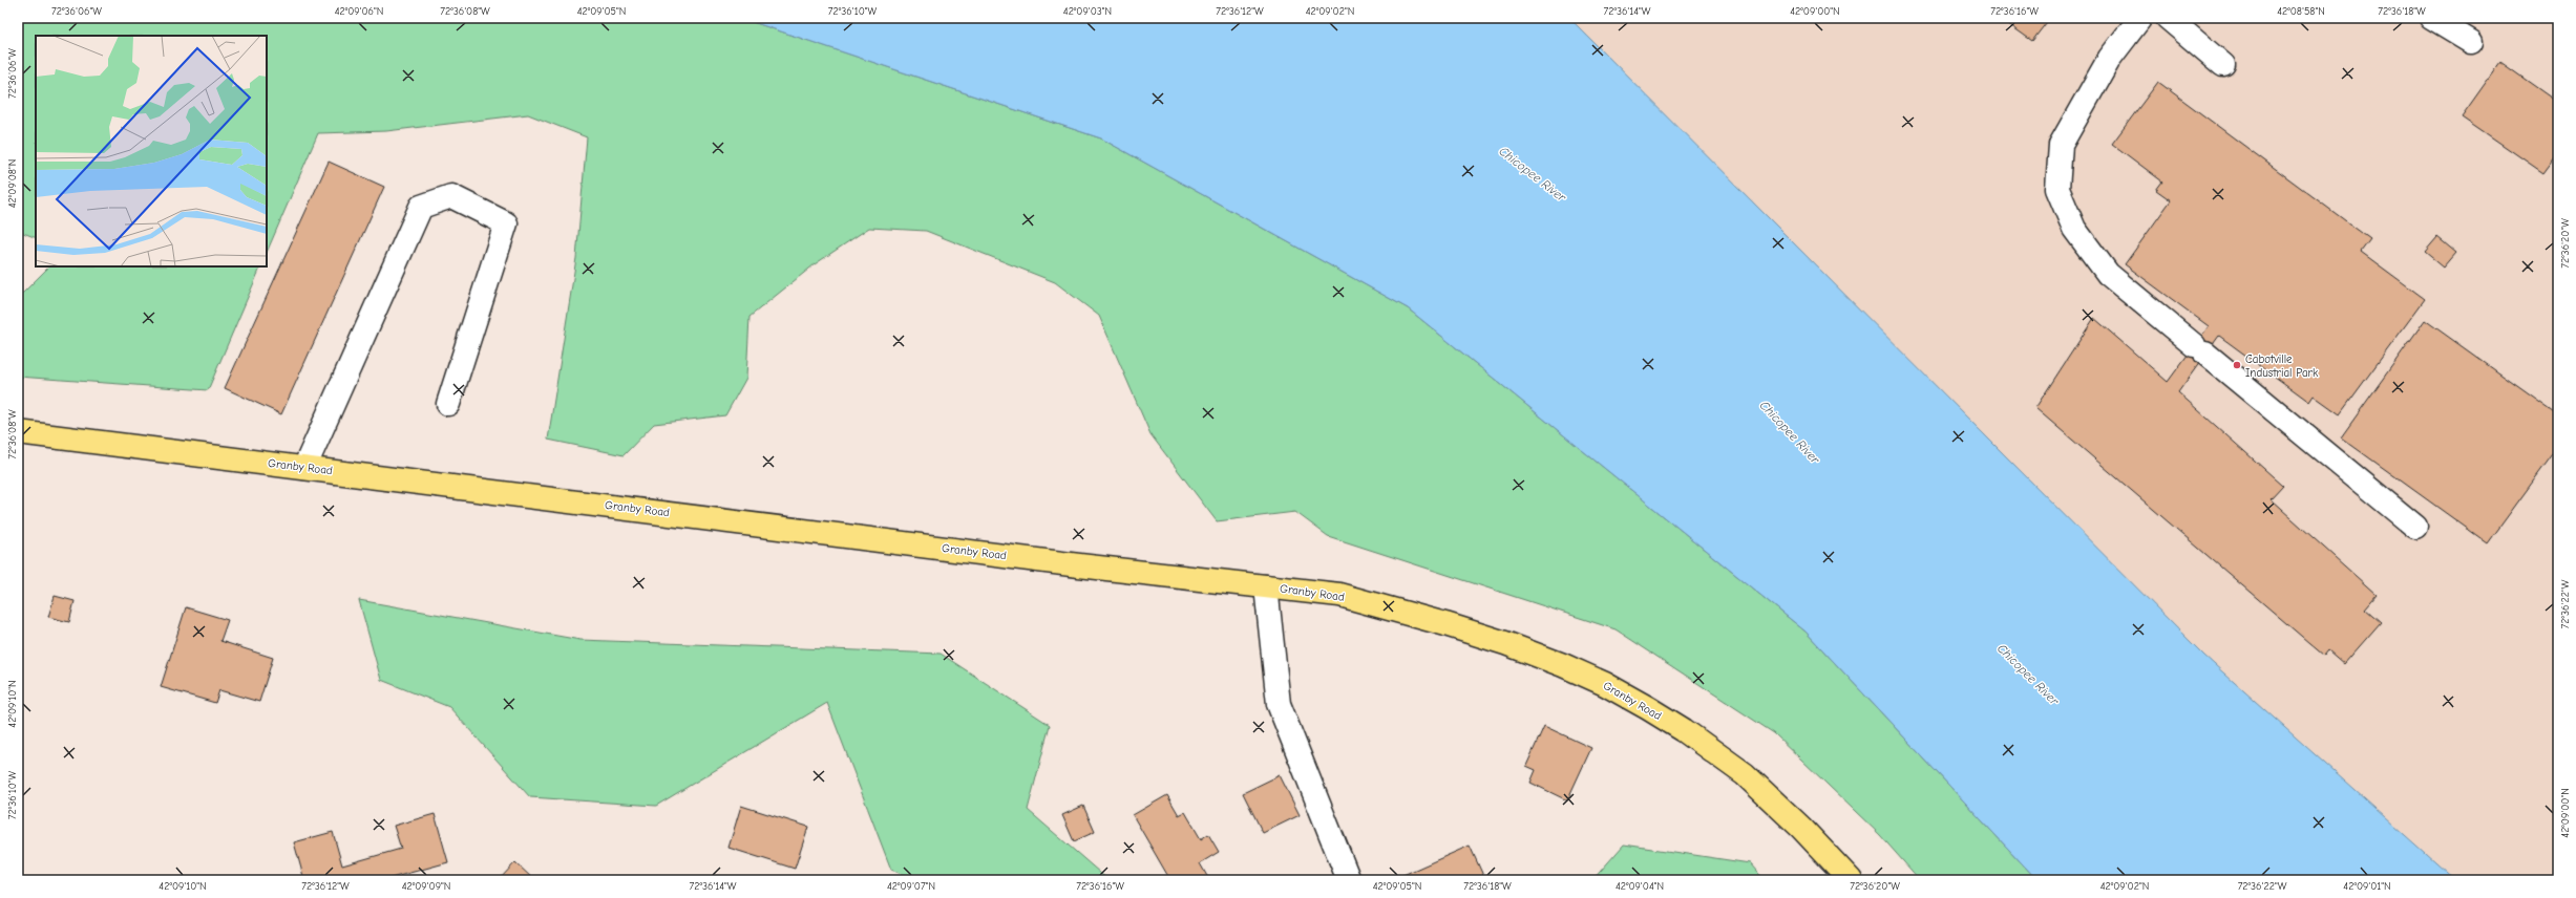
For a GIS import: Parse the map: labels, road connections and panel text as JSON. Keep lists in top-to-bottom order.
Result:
{
  "streets": {
    "main road": ["Granby Road"]
  },
  "water": ["Chicopee River"],
  "places": ["Cabotville Industrial Park"],
  "coordinates": [
    "72°36'06\"W",
    "42°09'06\"N",
    "72°36'08\"W",
    "42°09'05\"N",
    "72°36'10\"W",
    "42°09'03\"N",
    "72°36'12\"W",
    "42°09'02\"N",
    "72°36'14\"W",
    "42°09'00\"N",
    "72°36'16\"W",
    "42°08'58\"N",
    "72°36'18\"W",
    "42°09'08\"N",
    "72°36'20\"W",
    "72°36'22\"W",
    "42°09'10\"N",
    "42°09'09\"N",
    "42°09'07\"N",
    "42°09'04\"N",
    "42°09'01\"N"
  ]
}
